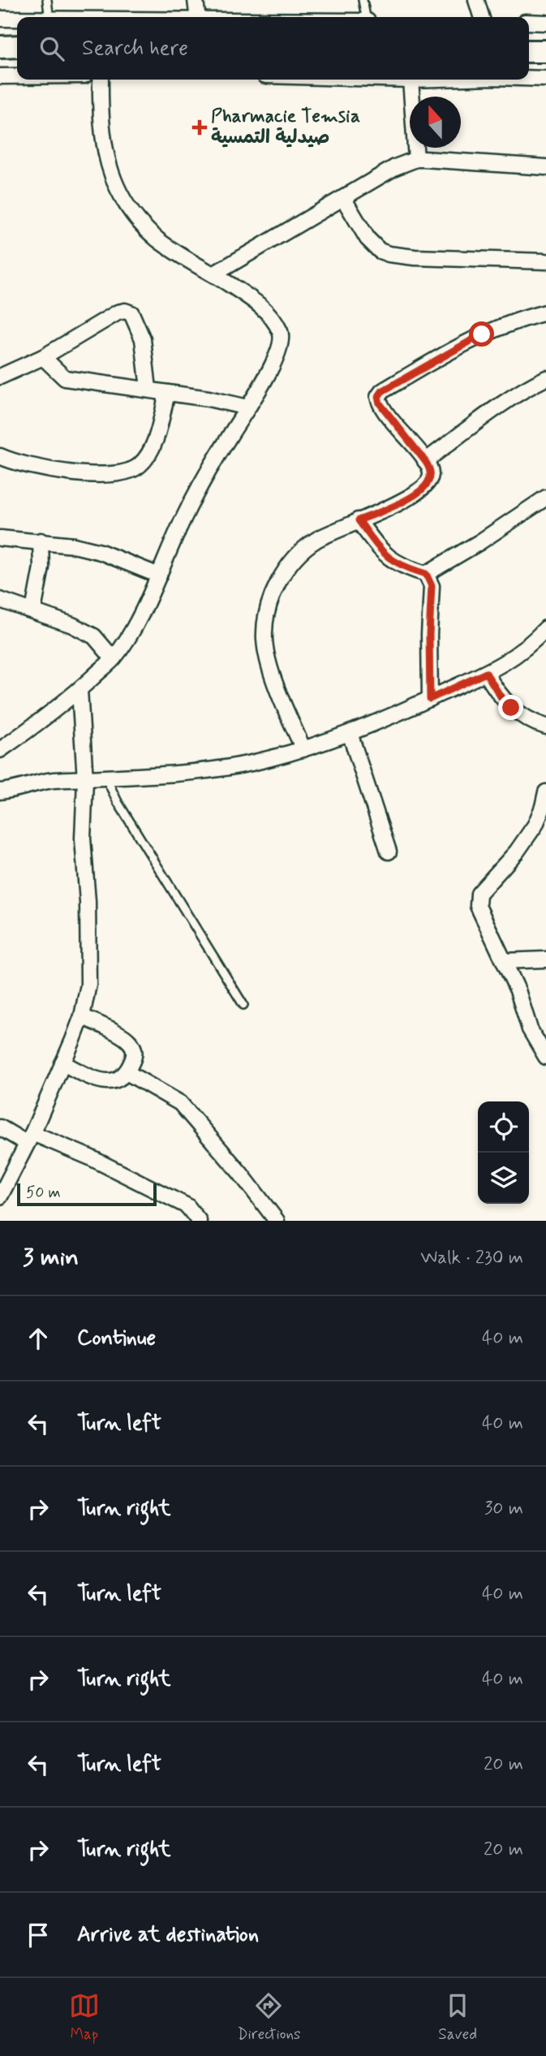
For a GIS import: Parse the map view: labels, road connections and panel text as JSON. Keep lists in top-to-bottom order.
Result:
{
  "places": {
    "health": ["Pharmacie Temsia صيدلية التمسية"]
  },
  "scale_bar": "50 m",
  "north": "top",
  "page": {
    "search": "Search here",
    "scale": "50 m",
    "heading": ["3 min", "Walk · 230 m"],
    "list": [
      ["Continue", "40 m"],
      ["Turn left", "40 m"],
      ["Turn right", "30 m"],
      ["Turn left", "40 m"],
      ["Turn right", "40 m"],
      ["Turn left", "20 m"],
      ["Turn right", "20 m"],
      "Arrive at destination"
    ],
    "nav": ["Map", "Directions", "Saved"]
  }
}
